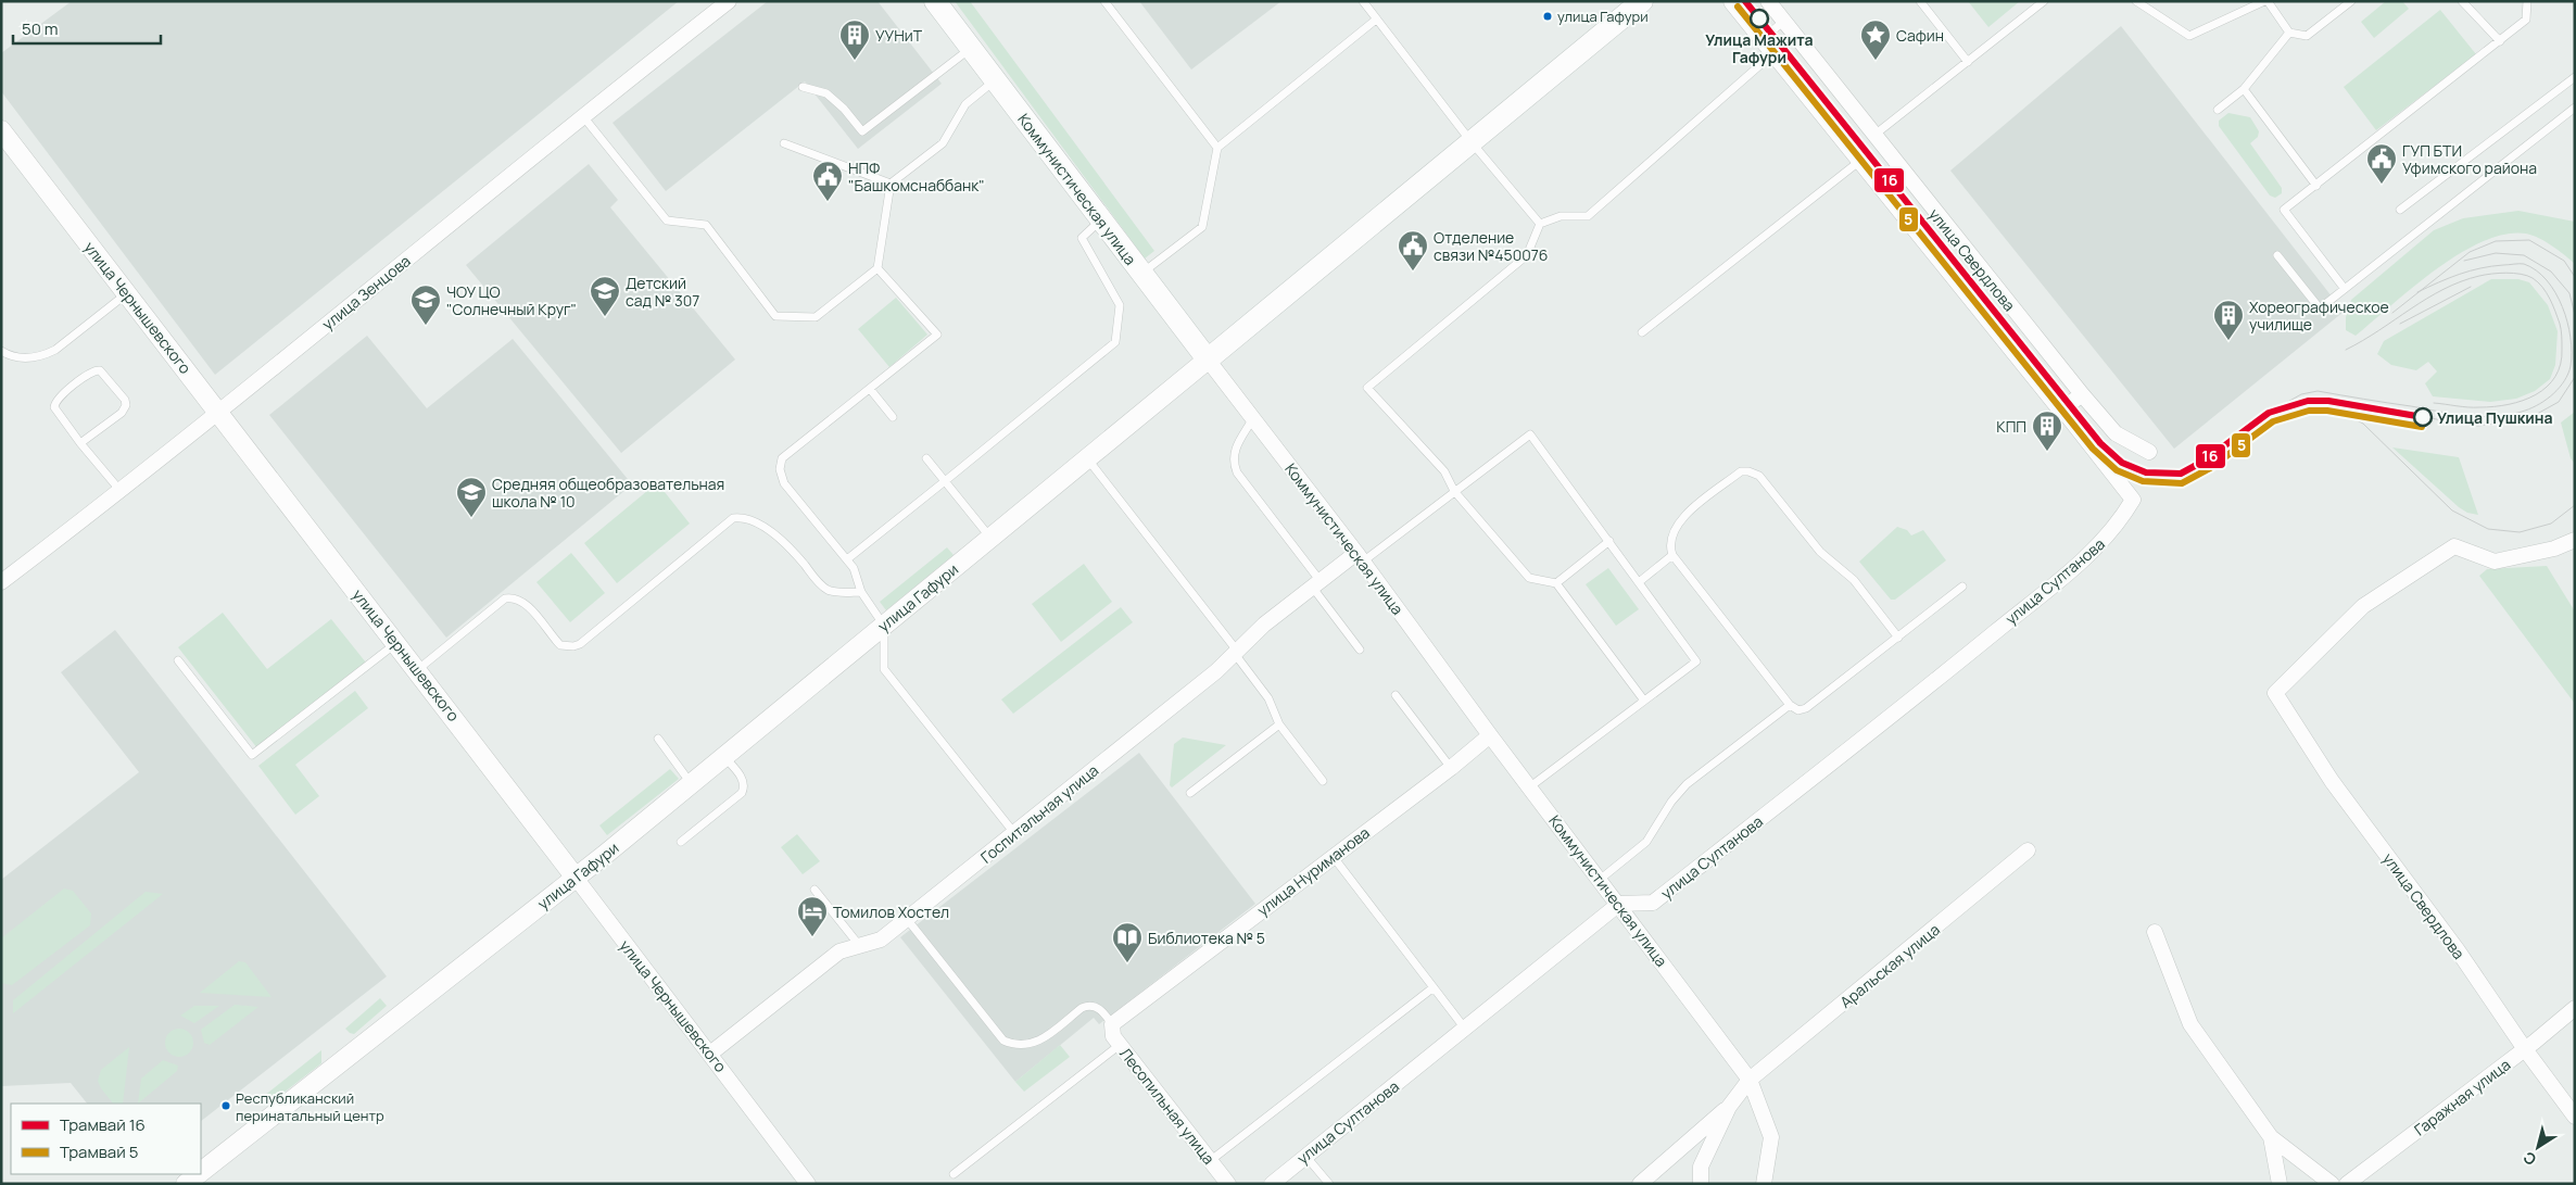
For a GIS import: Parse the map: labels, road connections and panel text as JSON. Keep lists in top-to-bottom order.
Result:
{
  "streets": {
    "main road": ["Коммунистическая улица", "улица Гафури"],
    "street": [
      "улица Свердлова",
      "улица Зенцова",
      "улица Чернышевского",
      "улица Султанова",
      "Госпитальная улица",
      "улица Нуриманова",
      "Аральская улица",
      "Гаражная улица",
      "Лесопильная улица"
    ]
  },
  "crossings": [
    ["Коммунистическая улица", "улица Султанова"],
    ["Коммунистическая улица", "улица Гафури"],
    ["Коммунистическая улица", "Госпитальная улица"],
    ["Коммунистическая улица", "улица Нуриманова"],
    ["Коммунистическая улица", "Аральская улица"],
    ["улица Свердлова", "улица Султанова"],
    ["улица Свердлова", "Гаражная улица"],
    ["улица Зенцова", "улица Чернышевского"],
    ["улица Чернышевского", "улица Гафури"],
    ["улица Чернышевского", "Госпитальная улица"],
    ["улица Нуриманова", "Лесопильная улица"]
  ],
  "places": {
    "other": [
      "улица Гафури",
      "Улица Мажита Гафури",
      "Улица Пушкина",
      "Республиканский перинатальный центр"
    ],
    "building": ["УУНиТ", "Хореографическое училище", "КПП"],
    "place": ["Сафин"],
    "public building": ["ГУП БТИ Уфимского района", "НПФ \"Башкомснаббанк\"", "Отделение связи №450076"],
    "school or university": ["Детский сад № 307", "ЧОУ ЦО \"Солнечный Круг\"", "Средняя общеобразовательная школа № 10"],
    "hotel": ["Томилов Хостел"],
    "library": ["Библиотека № 5"]
  },
  "lines": ["tram line 16", "tram line 5"],
  "legend": ["Трамвай 16", "Трамвай 5"],
  "scale_bar": "50 m",
  "north": "bottom left"
}
